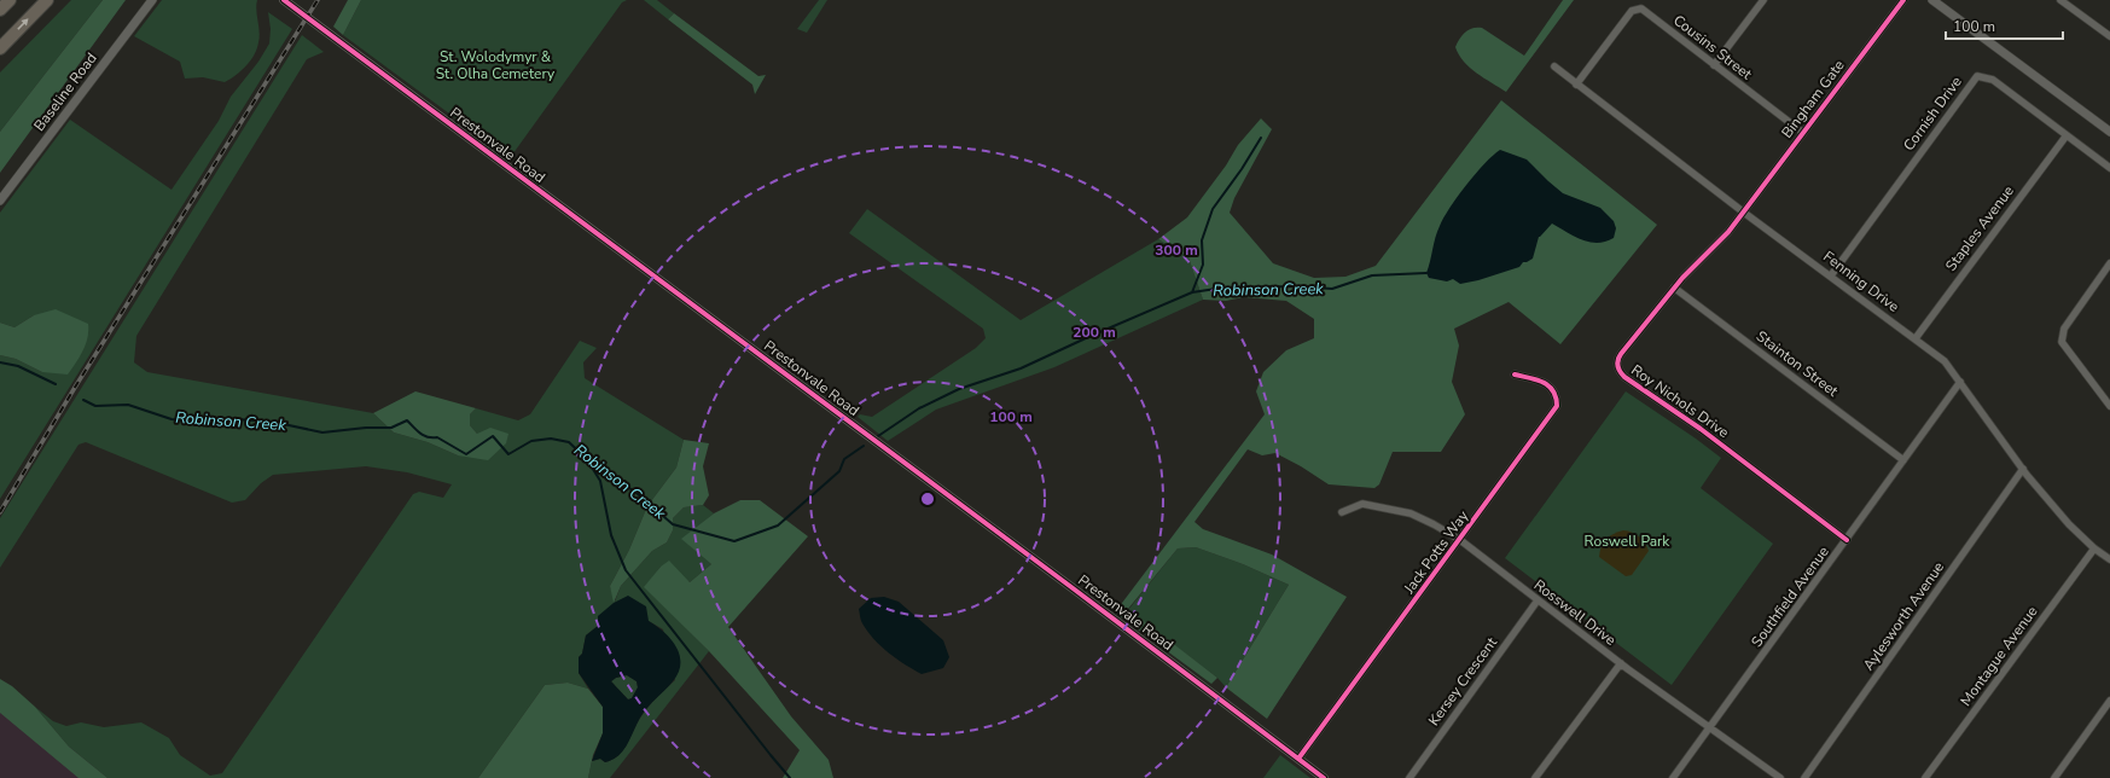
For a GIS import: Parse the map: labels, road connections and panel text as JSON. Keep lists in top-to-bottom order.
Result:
{
  "streets": {
    "street": [
      "Cousins Street",
      "Baseline Road",
      "Bingham Gate",
      "Cornish Drive",
      "Prestonvale Road",
      "Staples Avenue",
      "Fenning Drive",
      "Stainton Street",
      "Roy Nichols Drive",
      "Jack Potts Way",
      "Southfield Avenue",
      "Rosswell Drive",
      "Aylesworth Avenue",
      "Montague Avenue",
      "Kersey Crescent"
    ]
  },
  "crossings": [
    ["Cousins Street", "Bingham Gate"],
    ["Cousins Street", "Fenning Drive"],
    ["Bingham Gate", "Fenning Drive"],
    ["Bingham Gate", "Roy Nichols Drive"],
    ["Cornish Drive", "Staples Avenue"],
    ["Cornish Drive", "Fenning Drive"],
    ["Prestonvale Road", "Jack Potts Way"],
    ["Staples Avenue", "Fenning Drive"],
    ["Fenning Drive", "Roy Nichols Drive"],
    ["Fenning Drive", "Southfield Avenue"],
    ["Fenning Drive", "Aylesworth Avenue"],
    ["Fenning Drive", "Montague Avenue"],
    ["Stainton Street", "Roy Nichols Drive"],
    ["Stainton Street", "Southfield Avenue"],
    ["Roy Nichols Drive", "Southfield Avenue"],
    ["Jack Potts Way", "Rosswell Drive"],
    ["Southfield Avenue", "Rosswell Drive"],
    ["Rosswell Drive", "Kersey Crescent"]
  ],
  "water": ["Robinson Creek"],
  "parks": ["St. Wolodymyr & St. Olha Cemetery", "Roswell Park"],
  "scale_bar": "100 m",
  "rings": ["300 m", "200 m", "100 m"]
}
